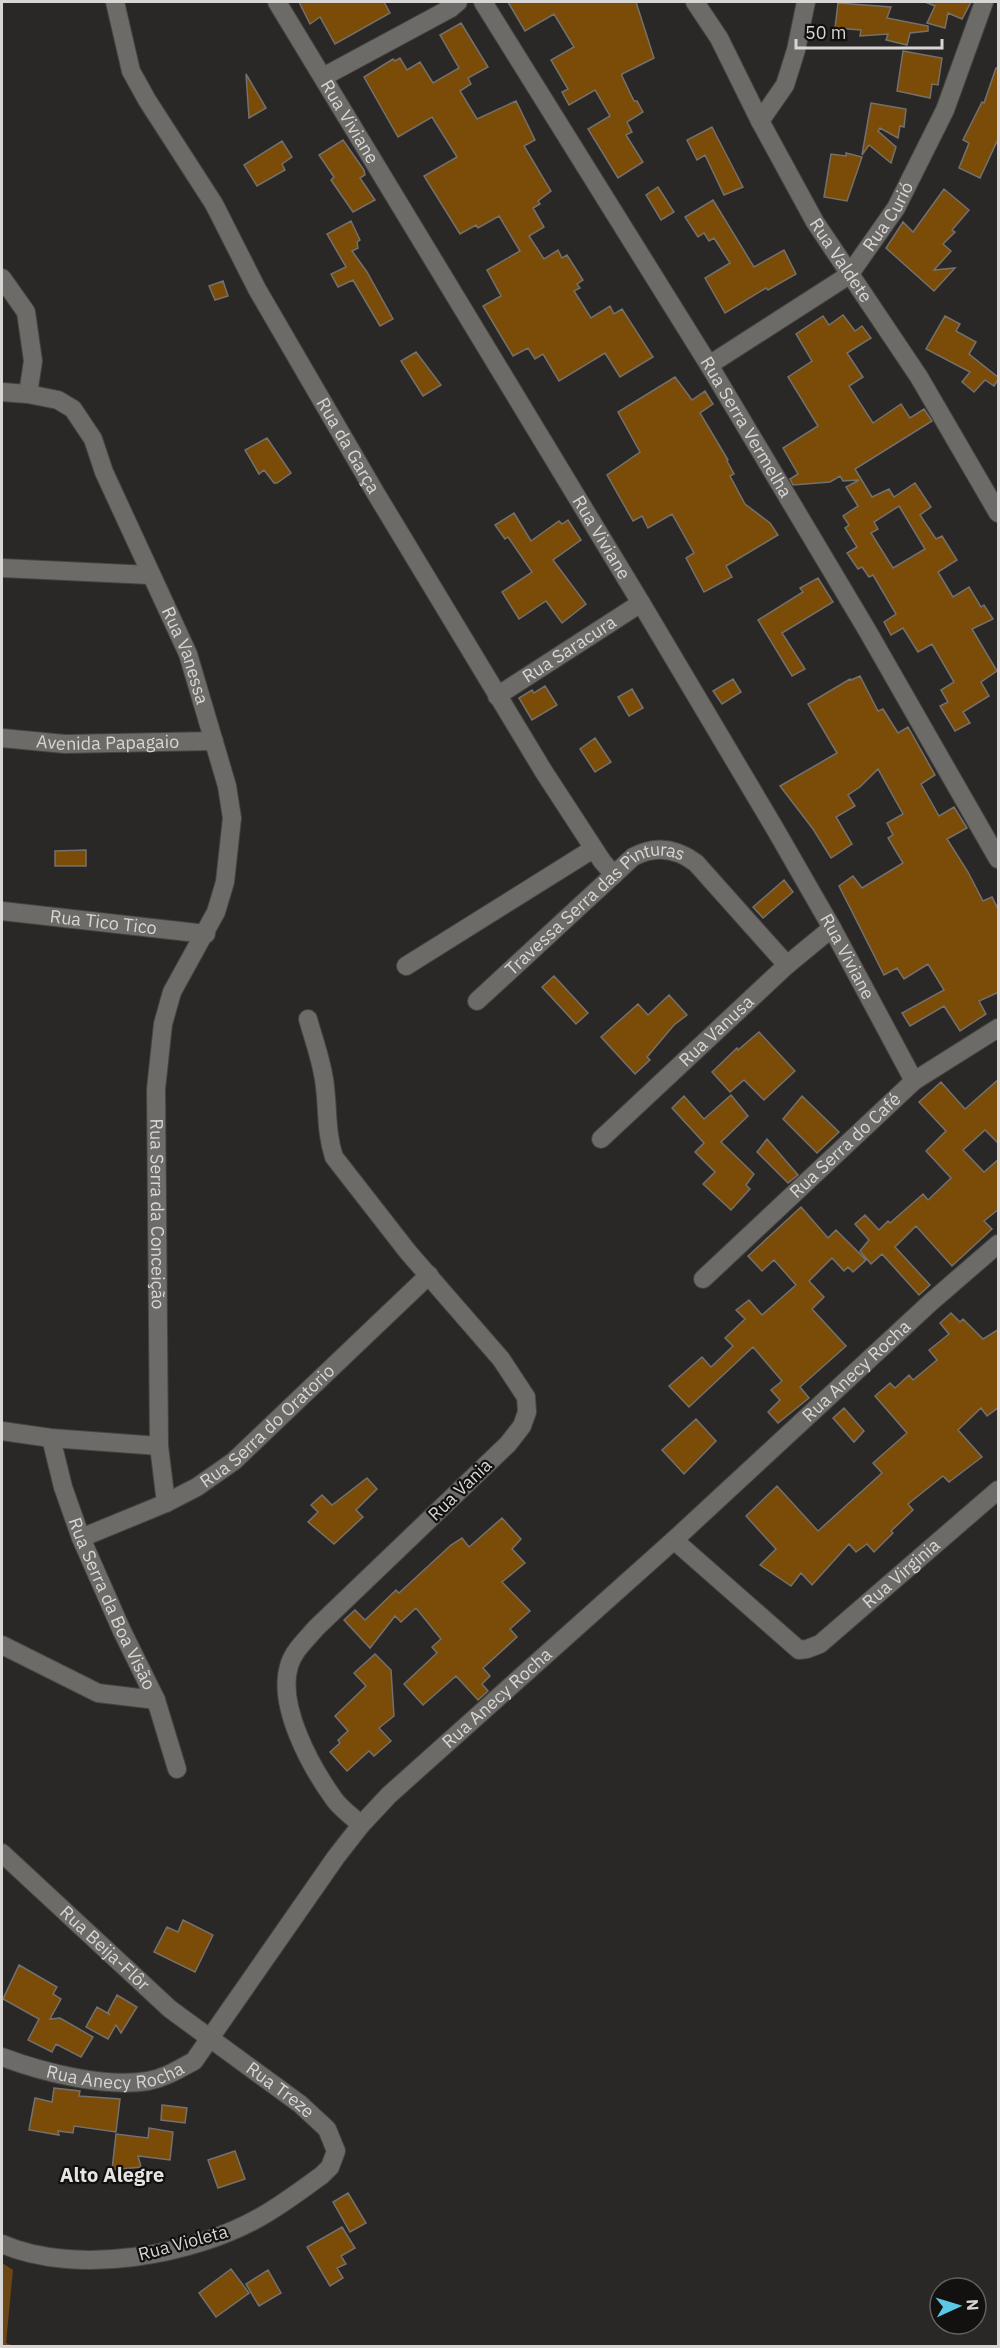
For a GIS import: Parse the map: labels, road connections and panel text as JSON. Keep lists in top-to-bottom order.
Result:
{
  "streets": {
    "street": [
      "Rua Viviane",
      "Rua Curió",
      "Rua Valdete",
      "Rua Serra Vermelha",
      "Rua da Garça",
      "Rua Saracura",
      "Rua Vanessa",
      "Avenida Papagaio",
      "Travessa Serra das Pinturas",
      "Rua Tico Tico",
      "Rua Vanusa",
      "Rua Serra do Café",
      "Rua Serra da Conceição",
      "Rua Anecy Rocha",
      "Rua Serra do Oratorio",
      "Rua Vania",
      "Rua Virginia",
      "Rua Serra da Boa Visão",
      "Rua Beija-Flôr",
      "Rua Treze",
      "Rua Violeta"
    ]
  },
  "crossings": [
    ["Rua Viviane", "Rua Saracura"],
    ["Rua Viviane", "Rua Vanusa"],
    ["Rua Viviane", "Rua Serra do Café"],
    ["Rua Curió", "Rua Valdete"],
    ["Rua Curió", "Rua Serra Vermelha"],
    ["Rua da Garça", "Rua Saracura"],
    ["Rua da Garça", "Travessa Serra das Pinturas"],
    ["Rua Vanessa", "Avenida Papagaio"],
    ["Rua Vanessa", "Rua Tico Tico"],
    ["Rua Vanessa", "Rua Serra da Conceição"],
    ["Travessa Serra das Pinturas", "Rua Vanusa"],
    ["Rua Tico Tico", "Rua Serra da Conceição"],
    ["Rua Serra da Conceição", "Rua Serra do Oratorio"],
    ["Rua Anecy Rocha", "Rua Vania"],
    ["Rua Anecy Rocha", "Rua Virginia"],
    ["Rua Anecy Rocha", "Rua Beija-Flôr"],
    ["Rua Anecy Rocha", "Rua Treze"],
    ["Rua Serra do Oratorio", "Rua Vania"],
    ["Rua Serra do Oratorio", "Rua Serra da Boa Visão"],
    ["Rua Beija-Flôr", "Rua Treze"],
    ["Rua Treze", "Rua Violeta"]
  ],
  "districts": ["Alto Alegre"],
  "scale_bar": "50 m",
  "north": "right"
}
